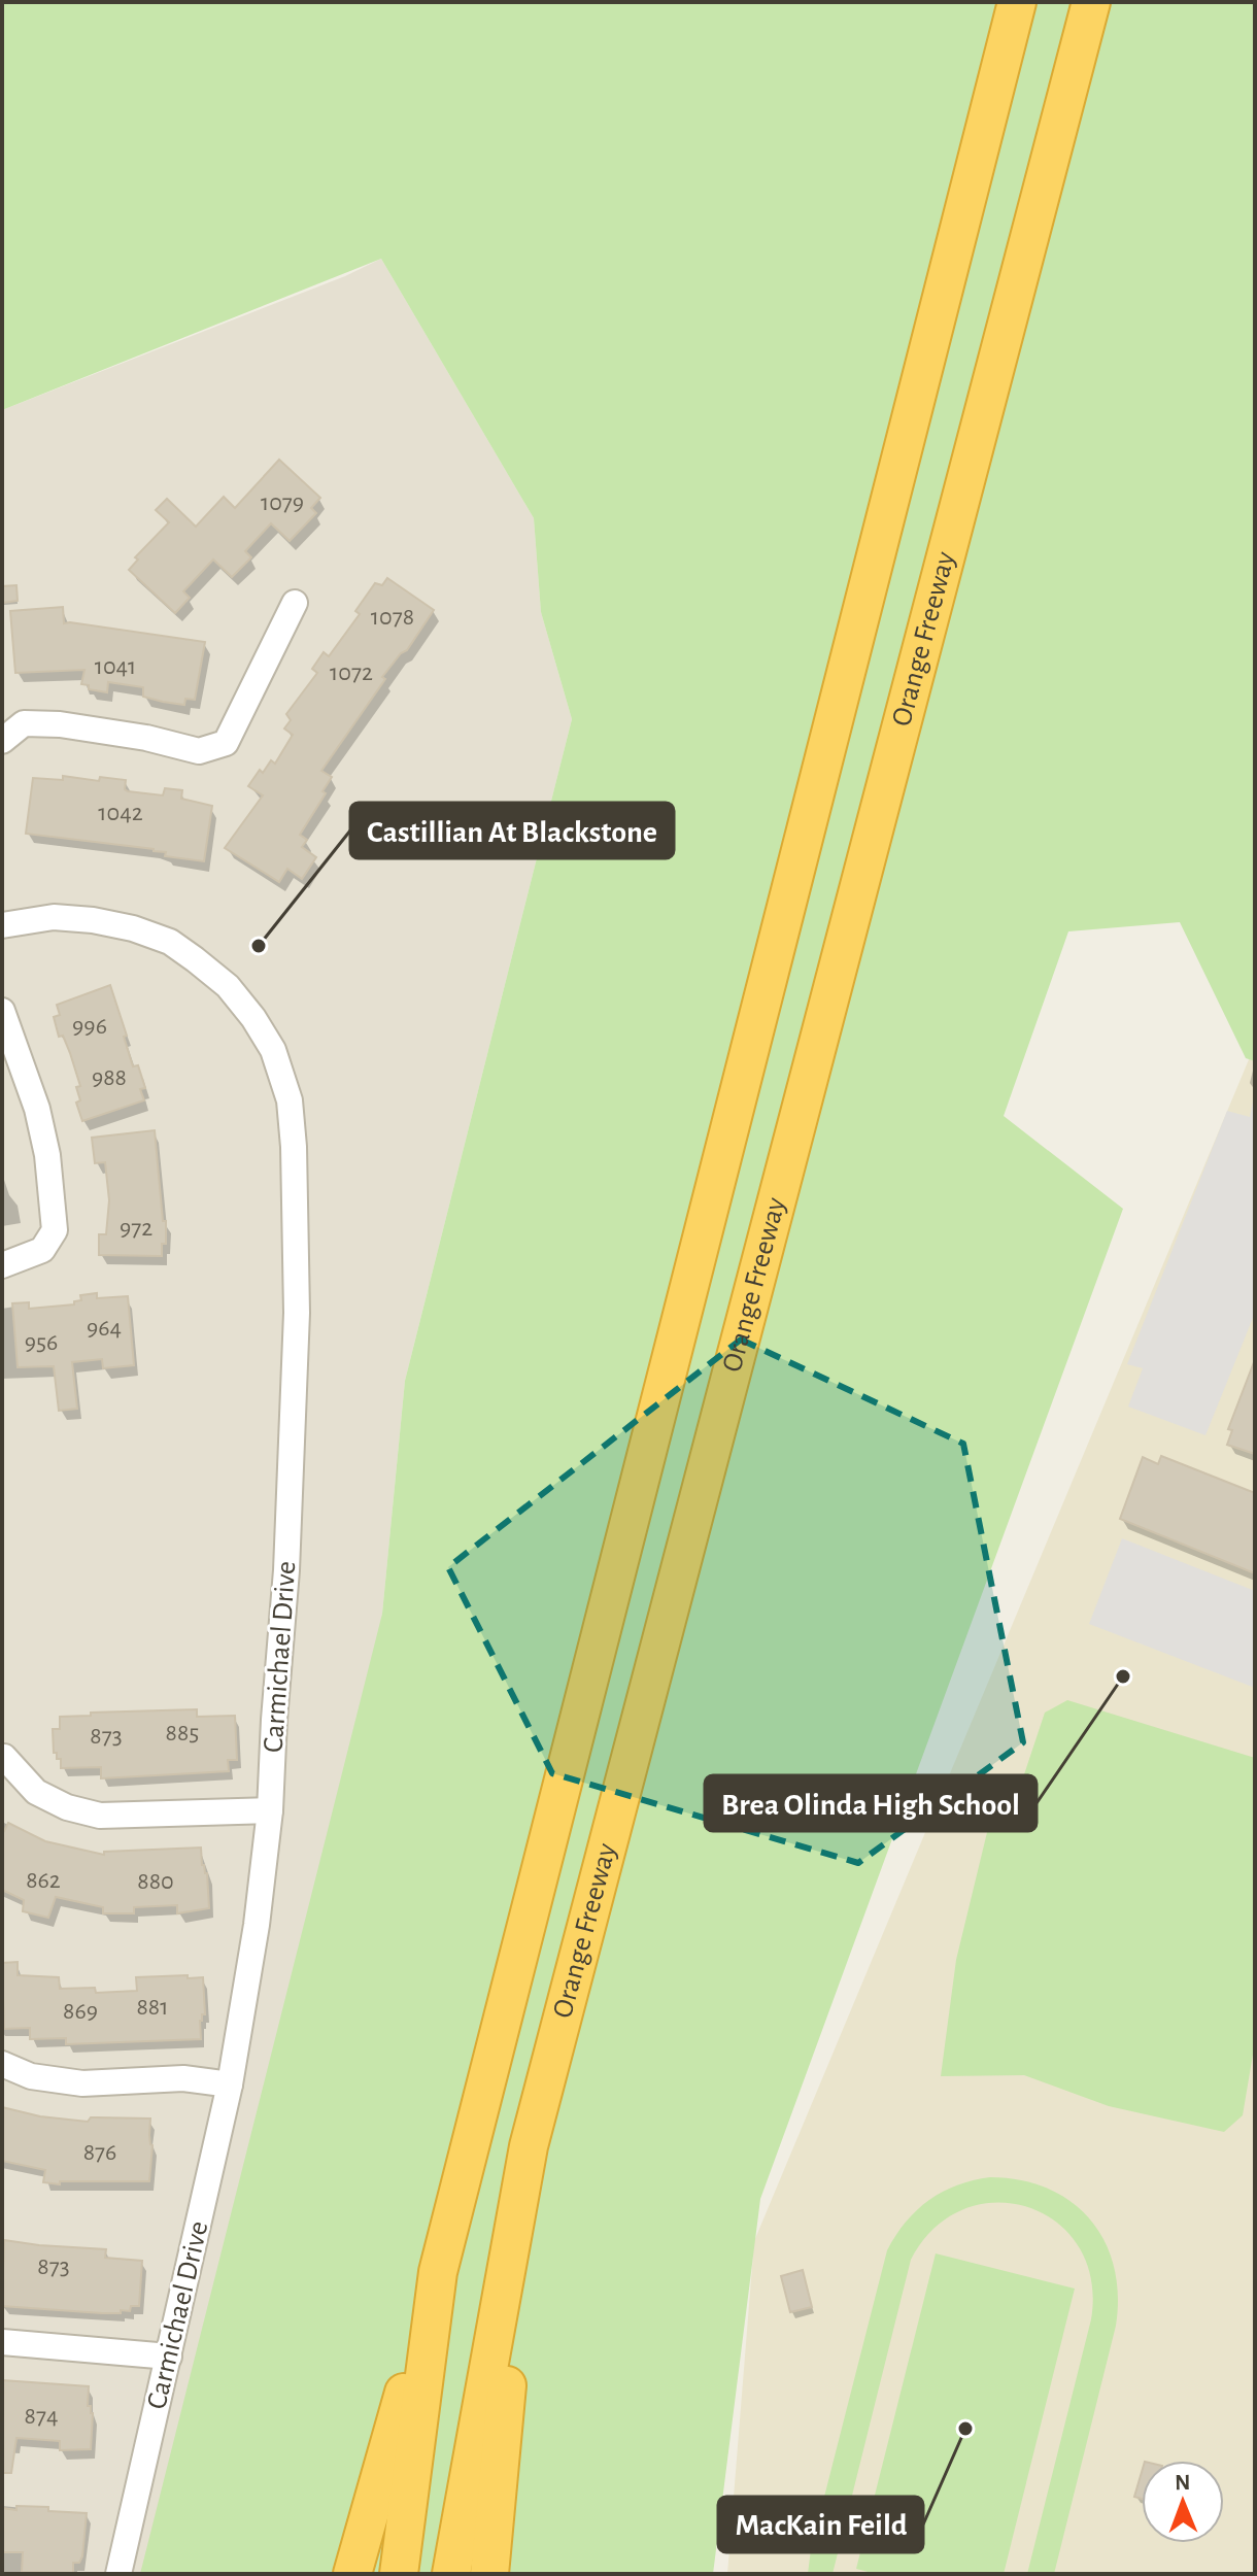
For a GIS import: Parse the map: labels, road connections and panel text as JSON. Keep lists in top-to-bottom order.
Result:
{
  "streets": {
    "highway": ["Orange Freeway"],
    "street": ["Carmichael Drive"]
  },
  "places": ["Castillian At Blackstone", "Brea Olinda High School", "MacKain Feild"],
  "house_numbers": [
    "1079",
    "1078",
    "1041",
    "1072",
    "1042",
    "996",
    "988",
    "972",
    "964",
    "956",
    "885",
    "873",
    "862",
    "880",
    "881",
    "869",
    "876",
    "873",
    "874"
  ],
  "north": "top"
}
